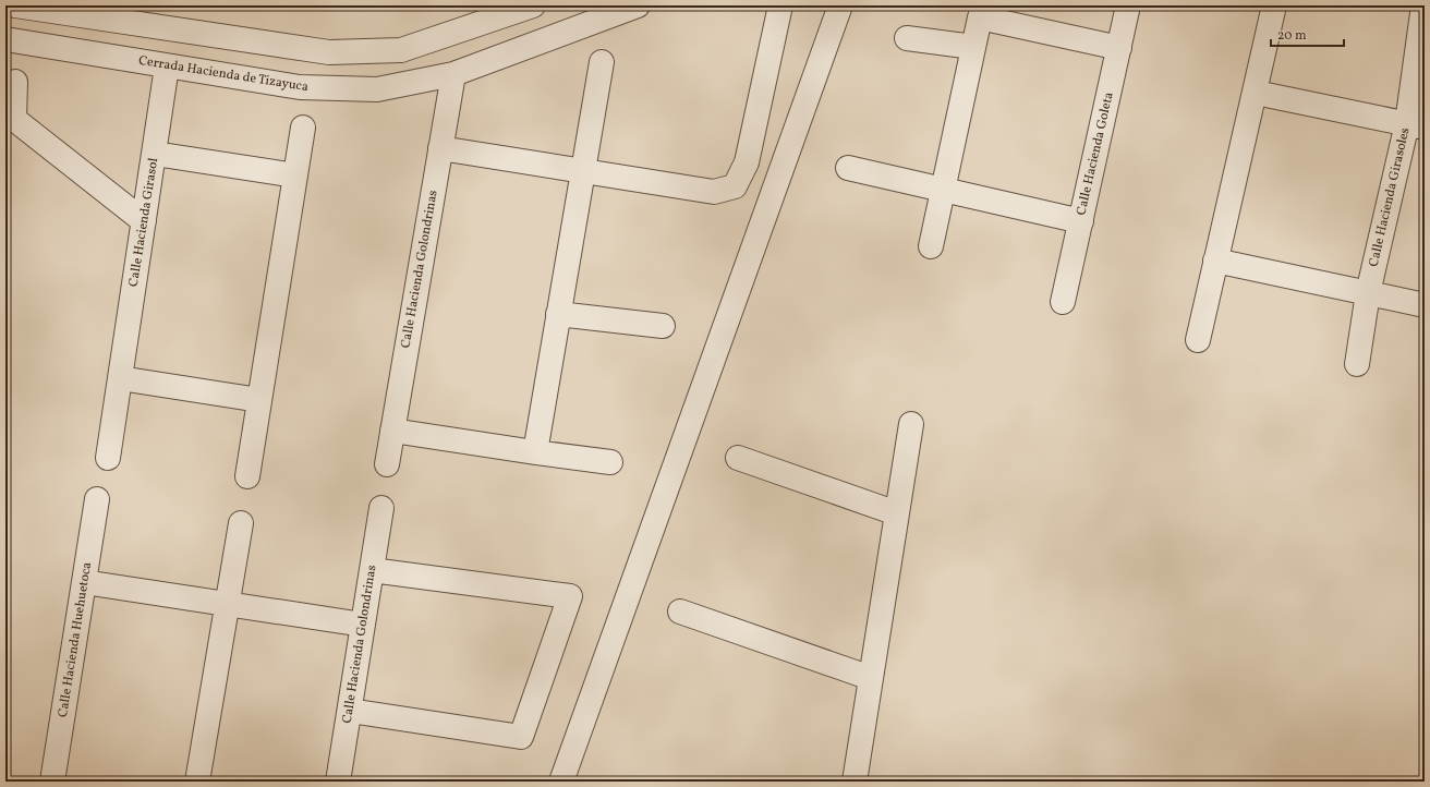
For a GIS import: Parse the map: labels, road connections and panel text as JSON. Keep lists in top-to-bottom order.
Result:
{
  "streets": {
    "street": [
      "Cerrada Hacienda de Tizayuca",
      "Calle Hacienda Goleta",
      "Calle Hacienda Girasoles",
      "Calle Hacienda Girasol",
      "Calle Hacienda Golondrinas",
      "Calle Hacienda Huehuetoca"
    ]
  },
  "crossings": [
    ["Cerrada Hacienda de Tizayuca", "Calle Hacienda Girasol"],
    ["Cerrada Hacienda de Tizayuca", "Calle Hacienda Golondrinas"]
  ],
  "scale_bar": "20 m"
}
